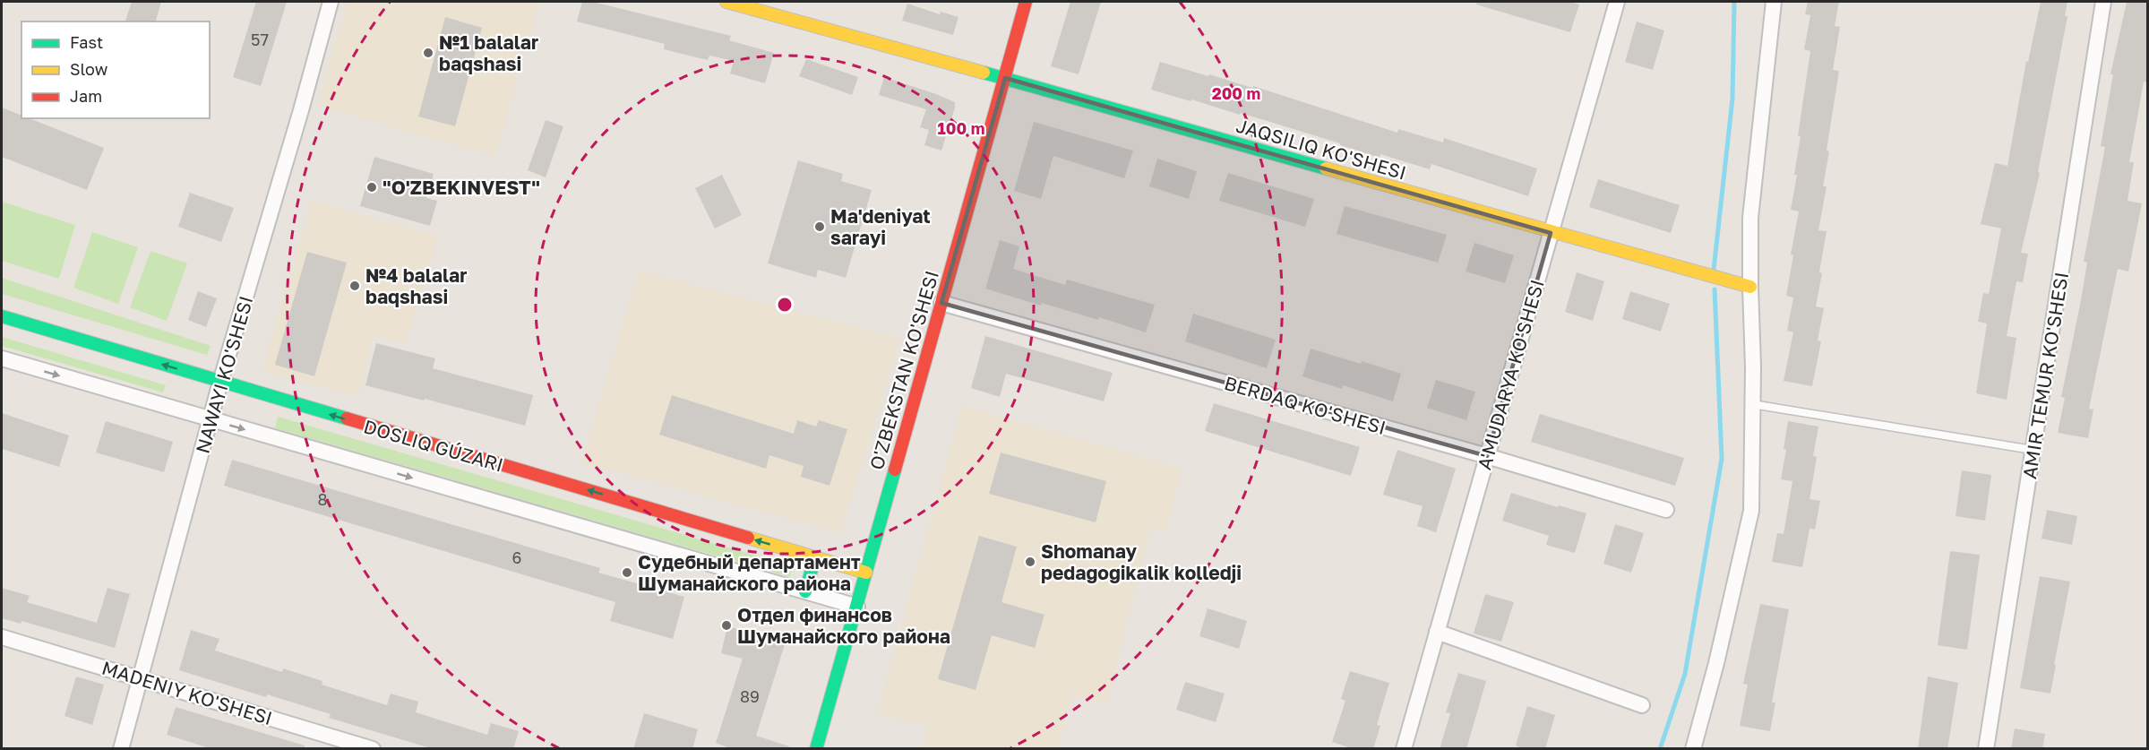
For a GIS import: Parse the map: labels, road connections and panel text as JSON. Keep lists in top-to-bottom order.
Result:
{
  "streets": {
    "street": [
      "JAQSILIQ KO'SHESI",
      "O'ZBEKSTAN KO'SHESI",
      "NAWAYI KO'SHESI",
      "A'MUDARYA KO'SHESI",
      "AMIR TEMUR KO'SHESI",
      "BERDAQ KO'SHESI",
      "MADENIY KO'SHESI"
    ]
  },
  "crossings": [
    ["JAQSILIQ KO'SHESI", "O'ZBEKSTAN KO'SHESI"],
    ["JAQSILIQ KO'SHESI", "A'MUDARYA KO'SHESI"],
    ["O'ZBEKSTAN KO'SHESI", "BERDAQ KO'SHESI"],
    ["NAWAYI KO'SHESI", "MADENIY KO'SHESI"],
    ["A'MUDARYA KO'SHESI", "BERDAQ KO'SHESI"]
  ],
  "places": [
    "№1 balalar baqshasi",
    "\"O'ZBEKINVEST\"",
    "Ma'deniyat sarayi",
    "№4 balalar baqshasi",
    "Shomanay pedagogikalik kolledji",
    "Судебный департамент Шуманайского района",
    "Отдел финансов Шуманайского района"
  ],
  "house_numbers": [
    "57",
    "8",
    "6",
    "89"
  ],
  "legend": ["Fast", "Slow", "Jam"],
  "rings": ["200 m", "100 m"]
}
